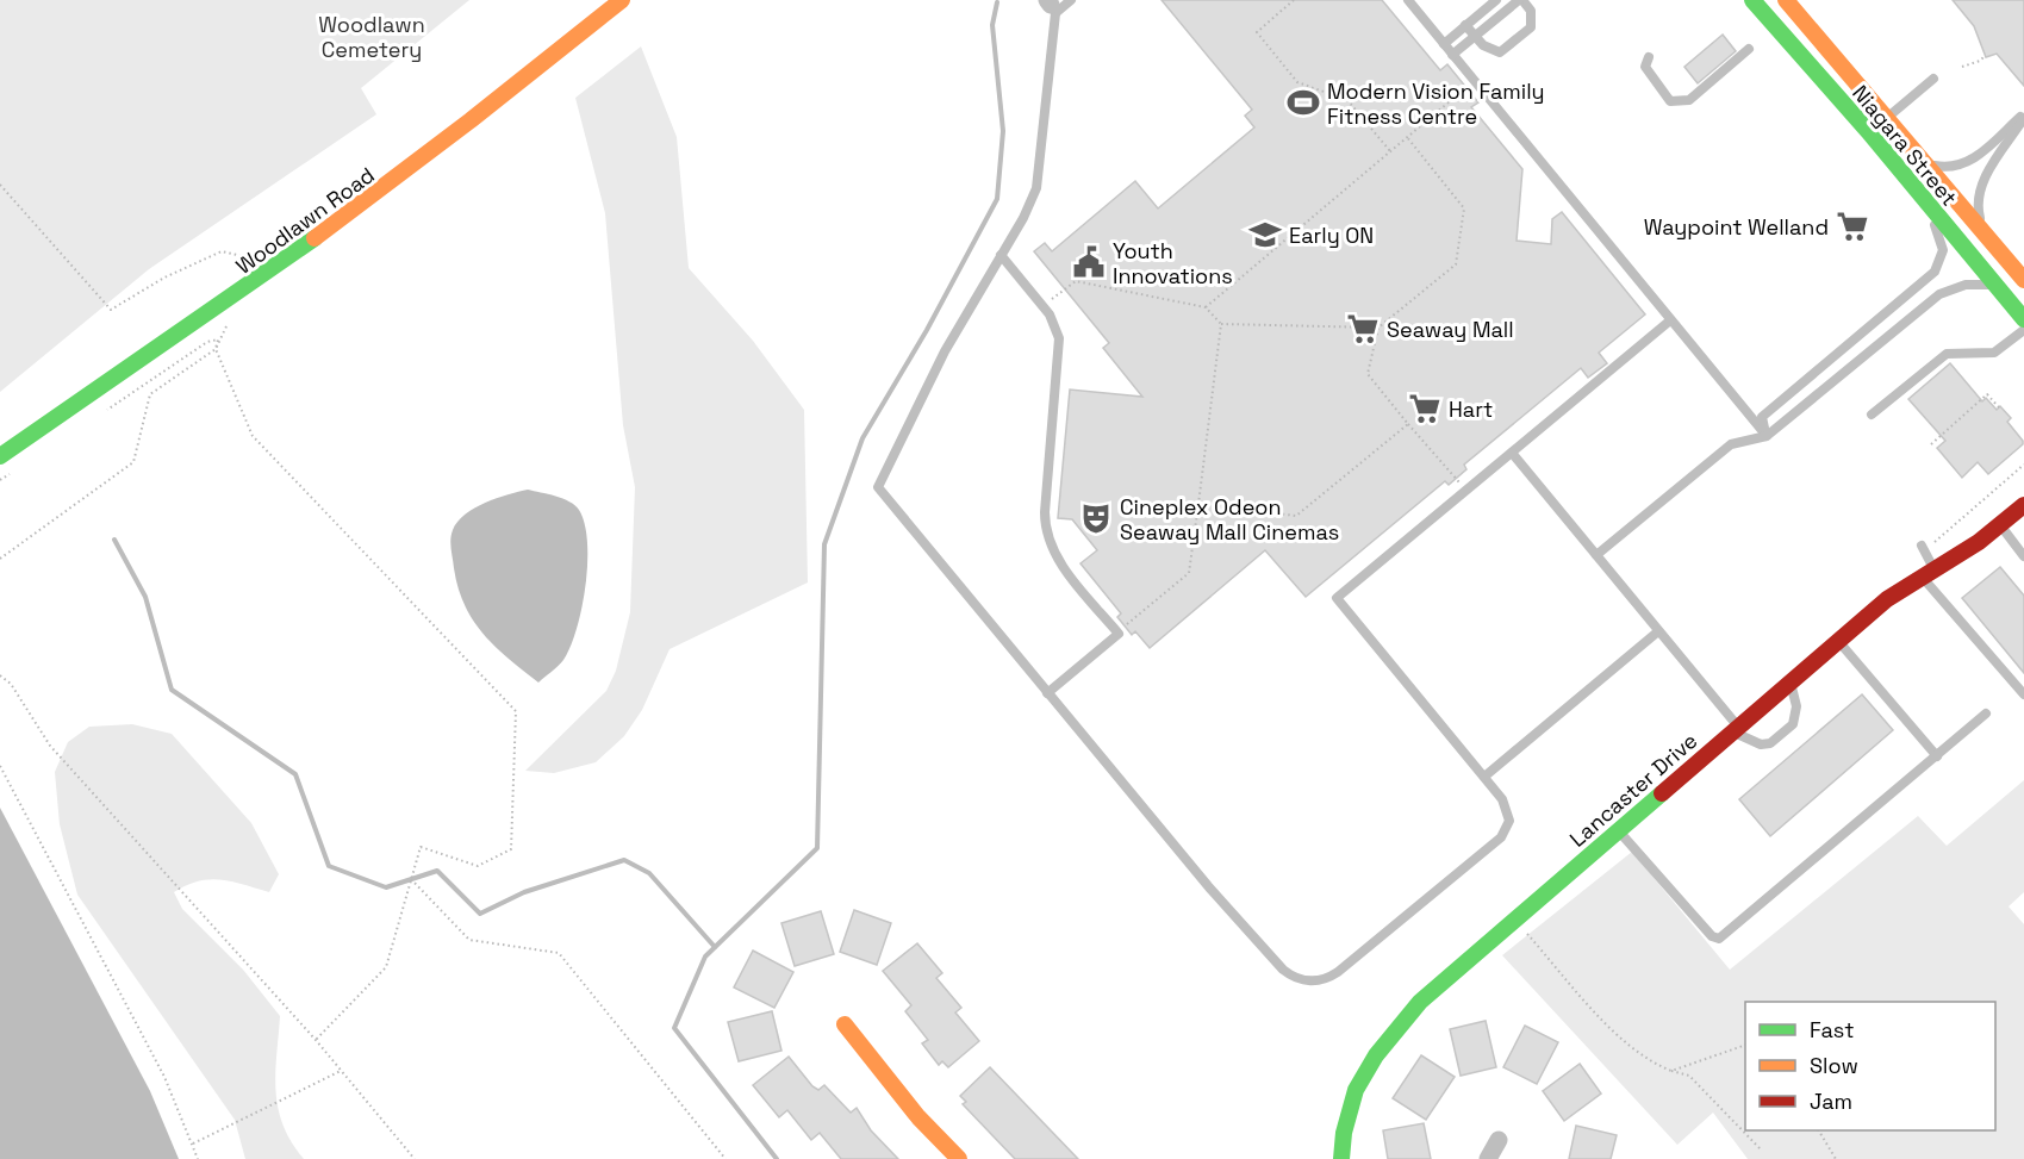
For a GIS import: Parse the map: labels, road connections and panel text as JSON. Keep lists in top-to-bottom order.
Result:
{
  "streets": {
    "main road": ["Niagara Street", "Woodlawn Road", "Lancaster Drive"]
  },
  "parks": ["Woodlawn Cemetery"],
  "places": {
    "sports": ["Modern Vision Family Fitness Centre"],
    "supermarket": ["Waypoint Welland", "Seaway Mall", "Hart"],
    "school or university": ["Early ON"],
    "public building": ["Youth Innovations"],
    "theatre": ["Cineplex Odeon Seaway Mall Cinemas"]
  },
  "legend": ["Fast", "Slow", "Jam"]
}
